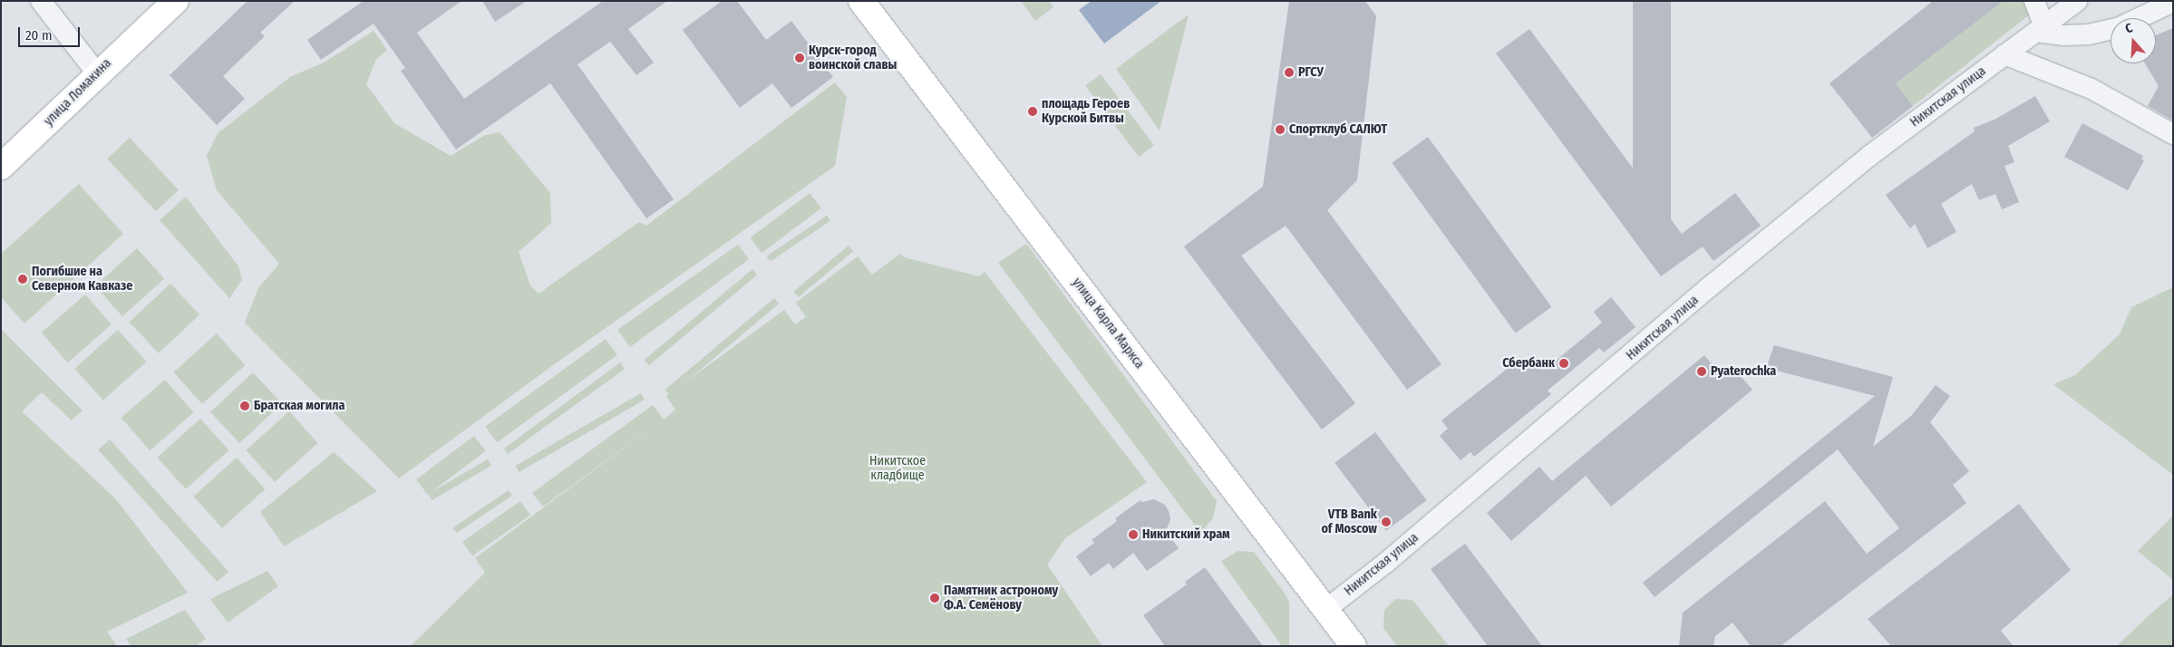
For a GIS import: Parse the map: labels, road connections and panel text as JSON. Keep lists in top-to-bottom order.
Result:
{
  "streets": {
    "main road": ["улица Ломакина", "улица Карла Маркса"],
    "street": ["Никитская улица"]
  },
  "crossings": [
    ["Никитская улица", "улица Карла Маркса"]
  ],
  "parks": ["Никитское кладбище"],
  "places": [
    "Курск-город воинской славы",
    "РГСУ",
    "площадь Героев Курской Битвы",
    "Спортклуб САЛЮТ",
    "Погибшие на Северном Кавказе",
    "Сбербанк",
    "Pyaterochka",
    "Братская могила",
    "VTB Bank of Moscow",
    "Никитский храм",
    "Памятник астроному Ф.А. Семёнову"
  ],
  "scale_bar": "20 m",
  "north": "top"
}
